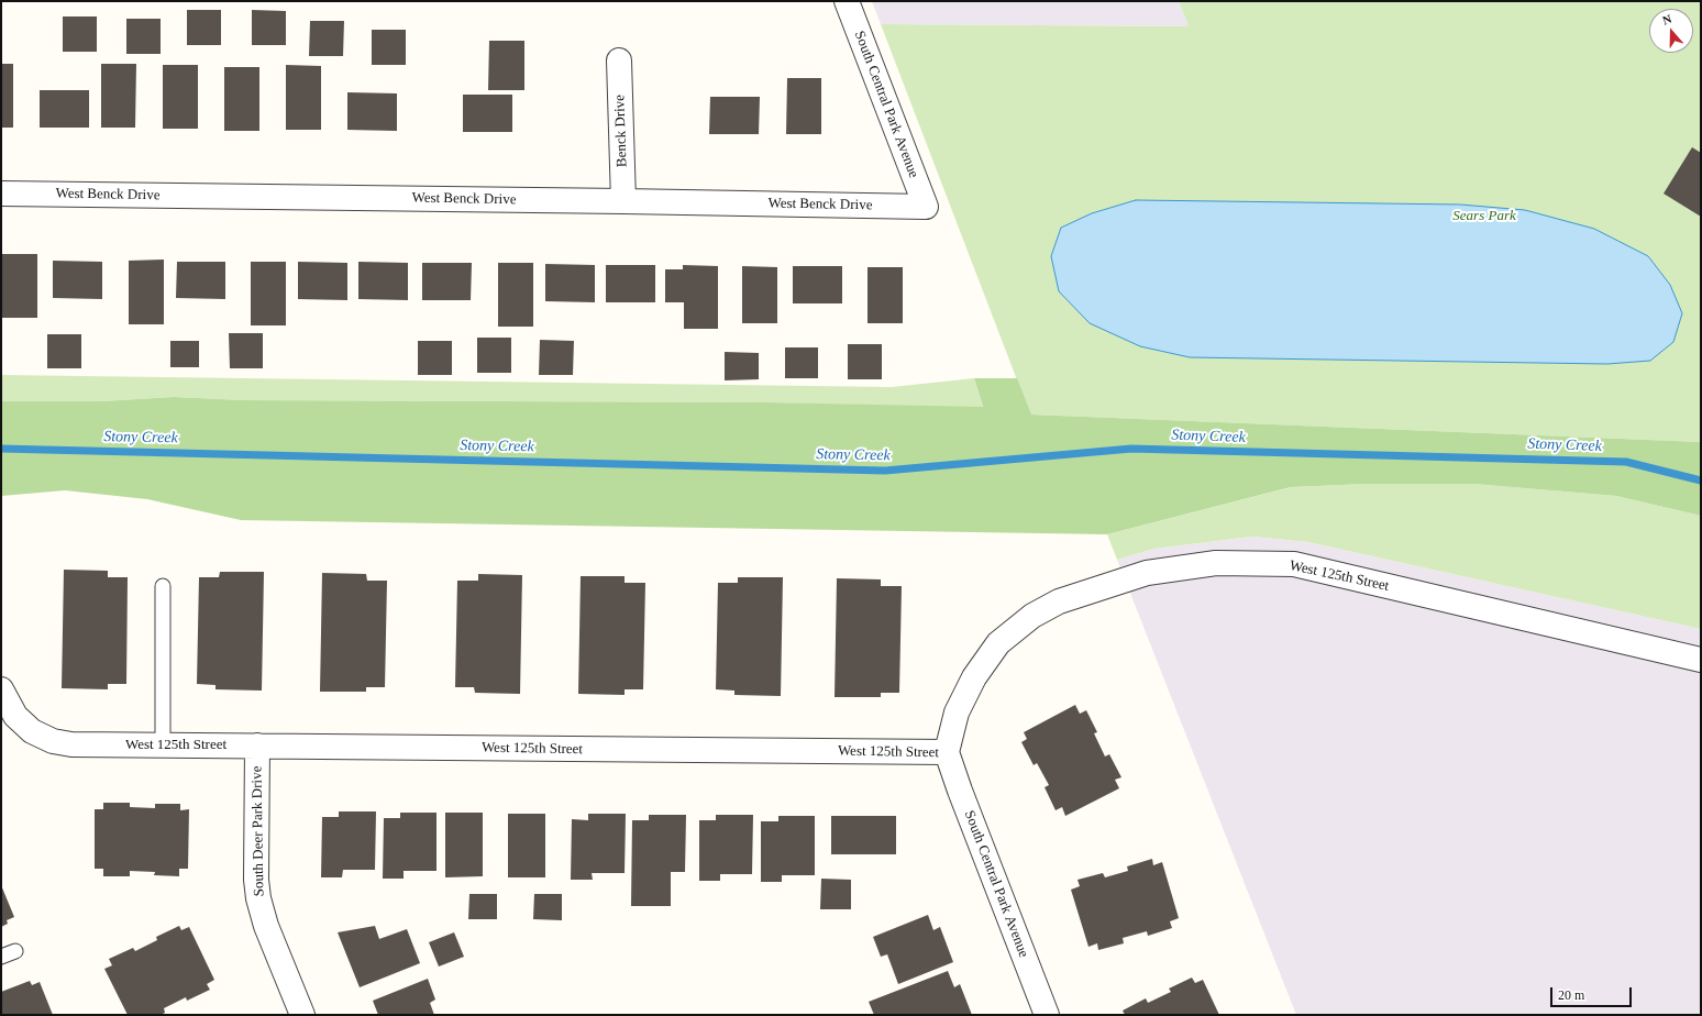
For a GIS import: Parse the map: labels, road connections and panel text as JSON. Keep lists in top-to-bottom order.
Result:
{
  "streets": {
    "street": [
      "South Central Park Avenue",
      "Benck Drive",
      "West Benck Drive",
      "West 125th Street",
      "South Deer Park Drive"
    ]
  },
  "crossings": [
    ["South Central Park Avenue", "West Benck Drive"],
    ["South Central Park Avenue", "West 125th Street"],
    ["Benck Drive", "West Benck Drive"],
    ["West 125th Street", "South Deer Park Drive"]
  ],
  "water": ["Stony Creek"],
  "parks": ["Sears Park"],
  "scale_bar": "20 m",
  "north": "top"
}
